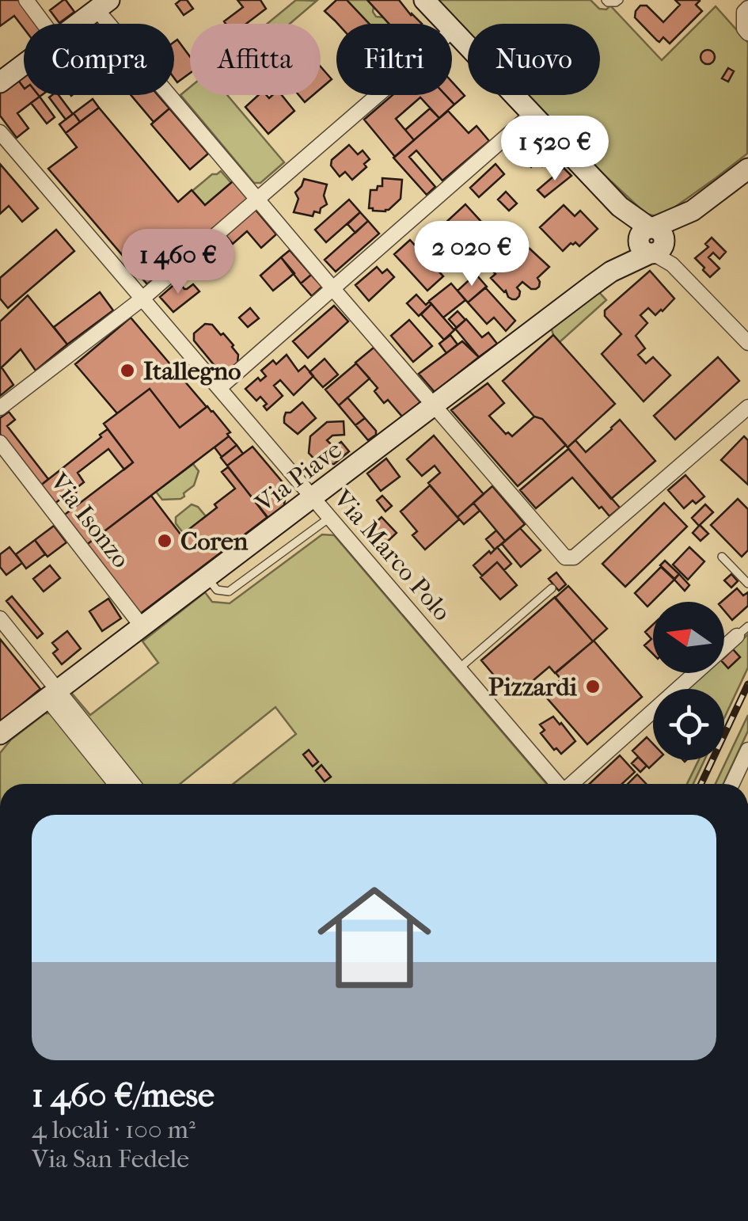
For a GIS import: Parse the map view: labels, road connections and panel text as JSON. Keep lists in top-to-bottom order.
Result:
{
  "streets": {
    "street": ["Via Piave", "Via Isonzo", "Via Marco Polo"]
  },
  "crossings": [
    ["Via Piave", "Via Isonzo"],
    ["Via Piave", "Via Marco Polo"]
  ],
  "places": ["Itallegno", "Coren", "Pizzardi"],
  "north": "left",
  "page": {
    "chip": [
      "Compra",
      "Affitta",
      "Filtri",
      "Nuovo"
    ],
    "price": ["1 520 €", "2 020 €", "1 460 €"],
    "list": [
      {
        "name": "1 460 €/mese",
        "note": "4 locali · 100 m² · Via San Fedele"
      }
    ]
  }
}
